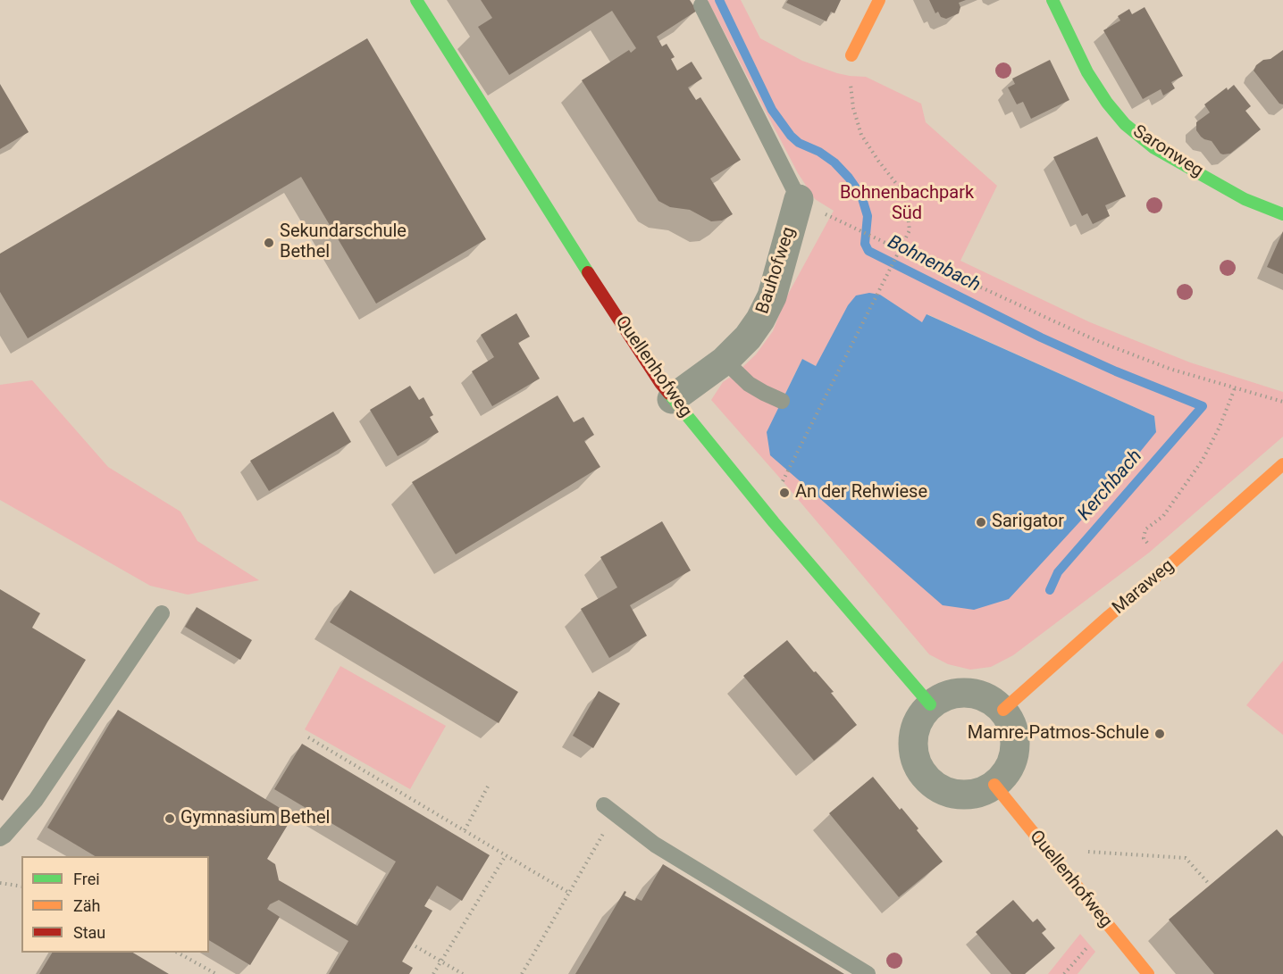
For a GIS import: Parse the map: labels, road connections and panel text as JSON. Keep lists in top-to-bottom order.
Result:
{
  "streets": {
    "street": [
      "Saronweg",
      "Bauhofweg",
      "Quellenhofweg",
      "Maraweg"
    ]
  },
  "crossings": [
    ["Bauhofweg", "Quellenhofweg"],
    ["Quellenhofweg", "Maraweg"]
  ],
  "water": ["Bohnenbach", "Kerchbach"],
  "parks": ["Bohnenbachpark Süd"],
  "places": [
    "Sekundarschule Bethel",
    "An der Rehwiese",
    "Sarigator",
    "Mamre-Patmos-Schule",
    "Gymnasium Bethel"
  ],
  "legend": ["Frei", "Zäh", "Stau"]
}
